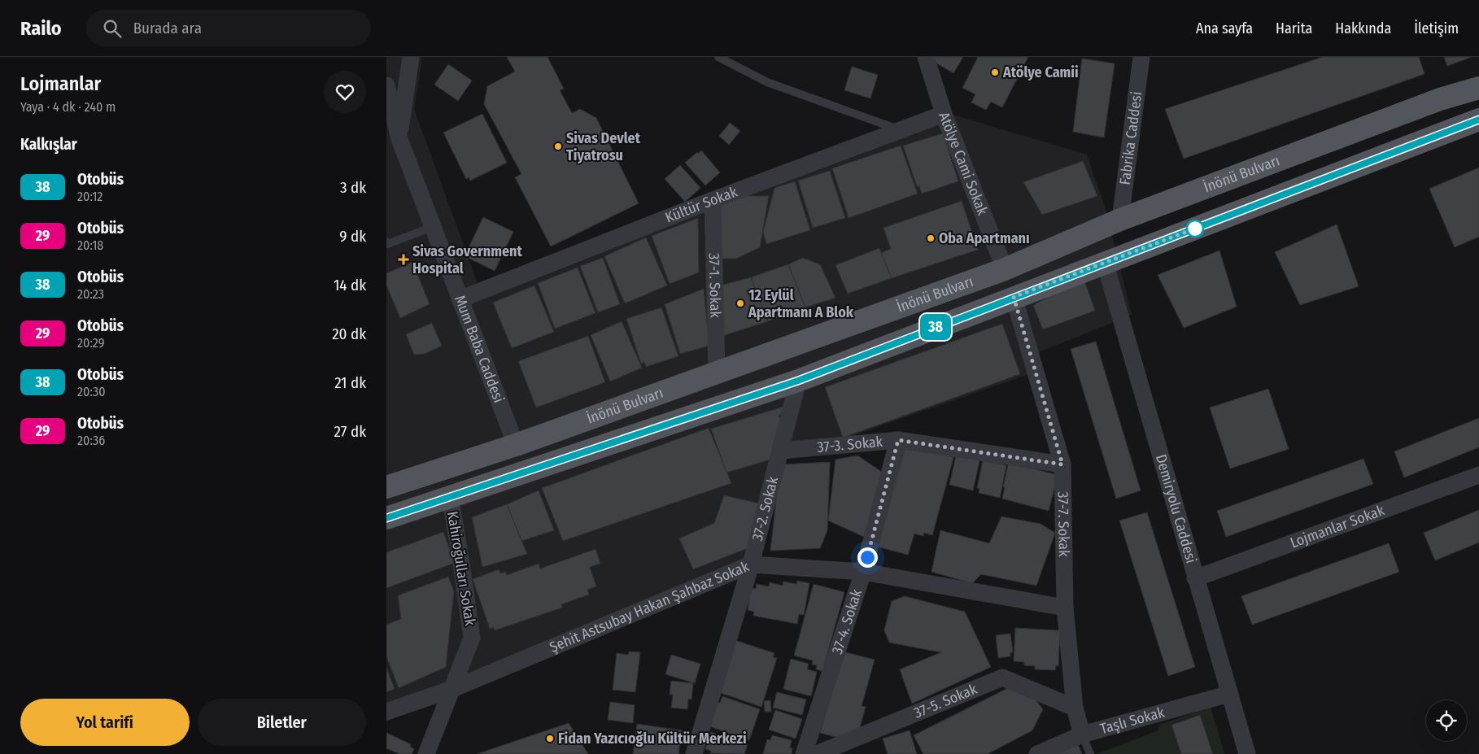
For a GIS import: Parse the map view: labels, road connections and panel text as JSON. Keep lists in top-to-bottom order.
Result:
{
  "streets": {
    "main road": ["İnönü Bulvarı"],
    "street": [
      "Fabrika Caddesi",
      "Atölye Cami Sokak",
      "Kültür Sokak",
      "37-1. Sokak",
      "Mum Baba Caddesi",
      "37-3. Sokak",
      "Demiryolu Caddesi",
      "37-2. Sokak",
      "37-7. Sokak",
      "Lojmanlar Sokak",
      "Kahiroğulları Sokak",
      "Şehit Astsubay Hakan Şahbaz Sokak",
      "37-4. Sokak",
      "37-5. Sokak",
      "Taşlı Sokak"
    ]
  },
  "crossings": [
    ["Fabrika Caddesi", "İnönü Bulvarı"],
    ["Atölye Cami Sokak", "İnönü Bulvarı"],
    ["Atölye Cami Sokak", "Kültür Sokak"],
    ["İnönü Bulvarı", "37-1. Sokak"],
    ["İnönü Bulvarı", "Mum Baba Caddesi"],
    ["İnönü Bulvarı", "Demiryolu Caddesi"],
    ["İnönü Bulvarı", "37-2. Sokak"],
    ["İnönü Bulvarı", "37-7. Sokak"],
    ["İnönü Bulvarı", "Kahiroğulları Sokak"],
    ["Kültür Sokak", "37-1. Sokak"],
    ["Kültür Sokak", "Mum Baba Caddesi"],
    ["37-3. Sokak", "37-2. Sokak"],
    ["37-3. Sokak", "37-7. Sokak"],
    ["37-3. Sokak", "37-4. Sokak"],
    ["Demiryolu Caddesi", "Lojmanlar Sokak"],
    ["Demiryolu Caddesi", "Taşlı Sokak"],
    ["37-2. Sokak", "Şehit Astsubay Hakan Şahbaz Sokak"],
    ["37-7. Sokak", "Şehit Astsubay Hakan Şahbaz Sokak"],
    ["37-7. Sokak", "37-5. Sokak"],
    ["37-7. Sokak", "Taşlı Sokak"],
    ["Kahiroğulları Sokak", "Şehit Astsubay Hakan Şahbaz Sokak"],
    ["Şehit Astsubay Hakan Şahbaz Sokak", "37-4. Sokak"]
  ],
  "places": {
    "other": [
      "Atölye Camii",
      "Sivas Devlet Tiyatrosu",
      "Oba Apartmanı",
      "12 Eylül Apartmanı A Blok",
      "Fidan Yazıcıoğlu Kültür Merkezi"
    ],
    "health": ["Sivas Government Hospital"]
  },
  "lines": ["bus line 38"],
  "page": {
    "header": "Railo",
    "search": "Burada ara",
    "nav": [
      "Ana sayfa",
      "Harita",
      "Hakkında",
      "İletişim"
    ],
    "heading": [
      ["Lojmanlar", "Yaya · 4 dk · 240 m"],
      "Kalkışlar"
    ],
    "on_map": "38",
    "list": [
      {
        "mark": "38",
        "name": "Otobüs",
        "note": "20:12",
        "value": "3 dk"
      },
      {
        "mark": "29",
        "name": "Otobüs",
        "note": "20:18",
        "value": "9 dk"
      },
      {
        "mark": "38",
        "name": "Otobüs",
        "note": "20:23",
        "value": "14 dk"
      },
      {
        "mark": "29",
        "name": "Otobüs",
        "note": "20:29",
        "value": "20 dk"
      },
      {
        "mark": "38",
        "name": "Otobüs",
        "note": "20:30",
        "value": "21 dk"
      },
      {
        "mark": "29",
        "name": "Otobüs",
        "note": "20:36",
        "value": "27 dk"
      }
    ],
    "buttons": ["Yol tarifi", "Biletler"]
  }
}
